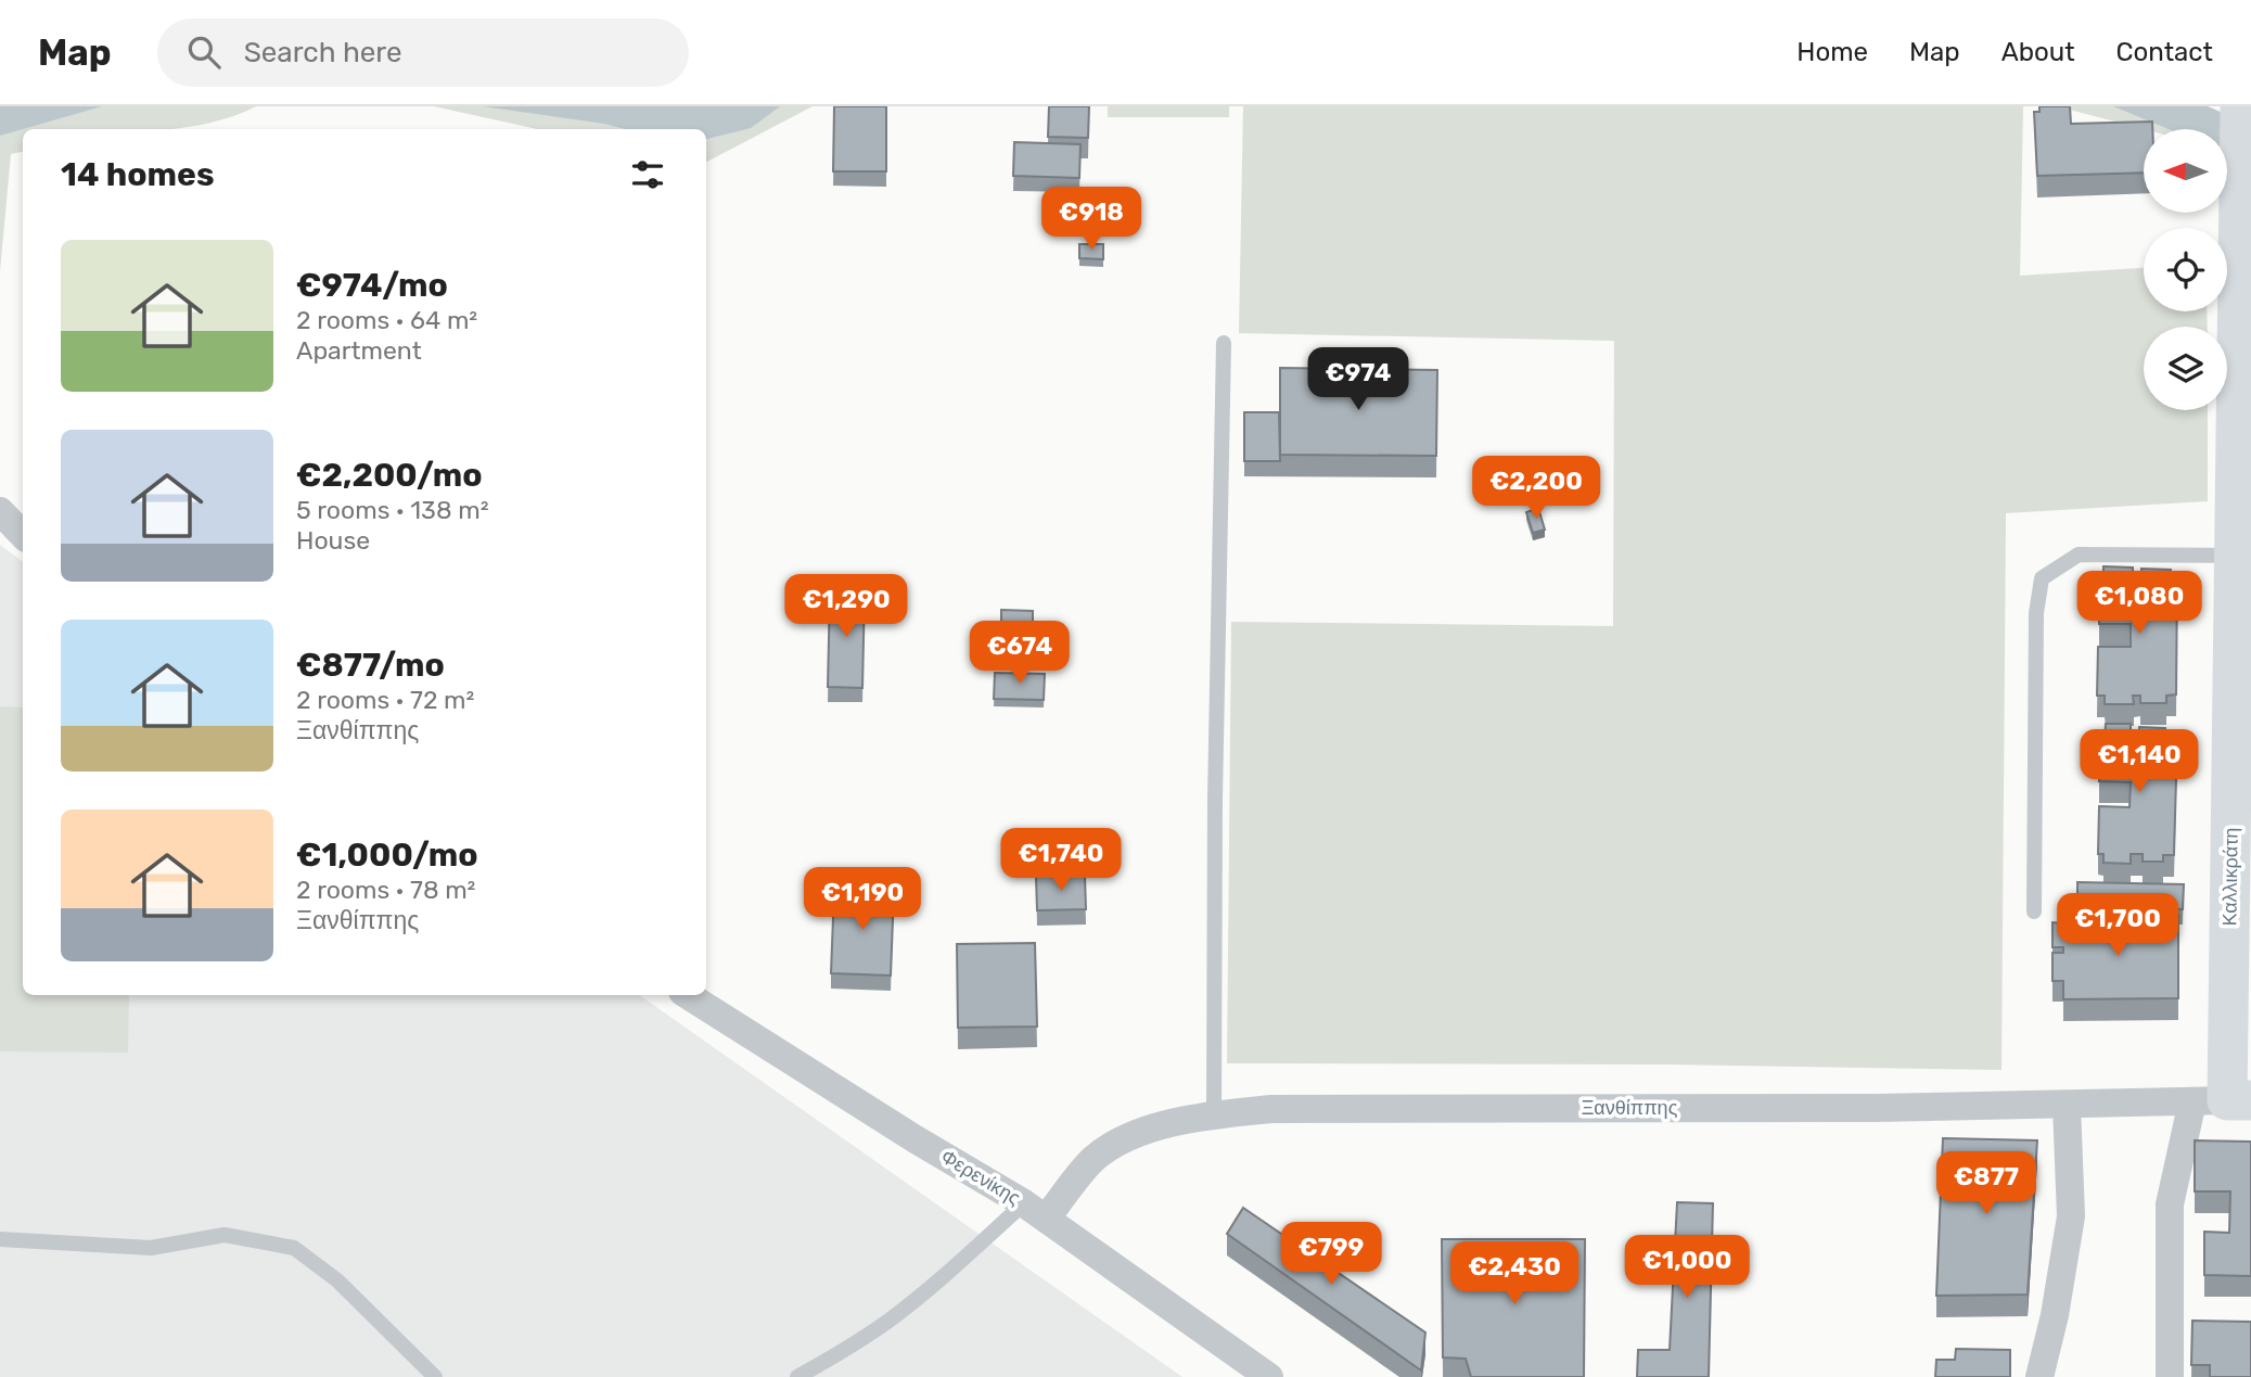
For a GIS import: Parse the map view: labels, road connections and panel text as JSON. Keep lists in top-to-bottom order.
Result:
{
  "streets": {
    "street": ["Καλλικράτη", "Ξανθίππης", "Φερενίκης"]
  },
  "crossings": [
    ["Καλλικράτη", "Ξανθίππης"],
    ["Ξανθίππης", "Φερενίκης"]
  ],
  "north": "left",
  "page": {
    "header": "Map",
    "search": "Search here",
    "nav": [
      "Home",
      "Map",
      "About",
      "Contact"
    ],
    "heading": "14 homes",
    "price": [
      "€918",
      "€974",
      "€2,200",
      "€1,080",
      "€1,290",
      "€674",
      "€1,140",
      "€1,740",
      "€1,190",
      "€1,700",
      "€877",
      "€799",
      "€1,000",
      "€2,430"
    ],
    "list": [
      {
        "name": "€974/mo",
        "note": "2 rooms · 64 m² · Apartment"
      },
      {
        "name": "€2,200/mo",
        "note": "5 rooms · 138 m² · House"
      },
      {
        "name": "€877/mo",
        "note": "2 rooms · 72 m² · Ξανθίππης"
      },
      {
        "name": "€1,000/mo",
        "note": "2 rooms · 78 m² · Ξανθίππης"
      }
    ]
  }
}
